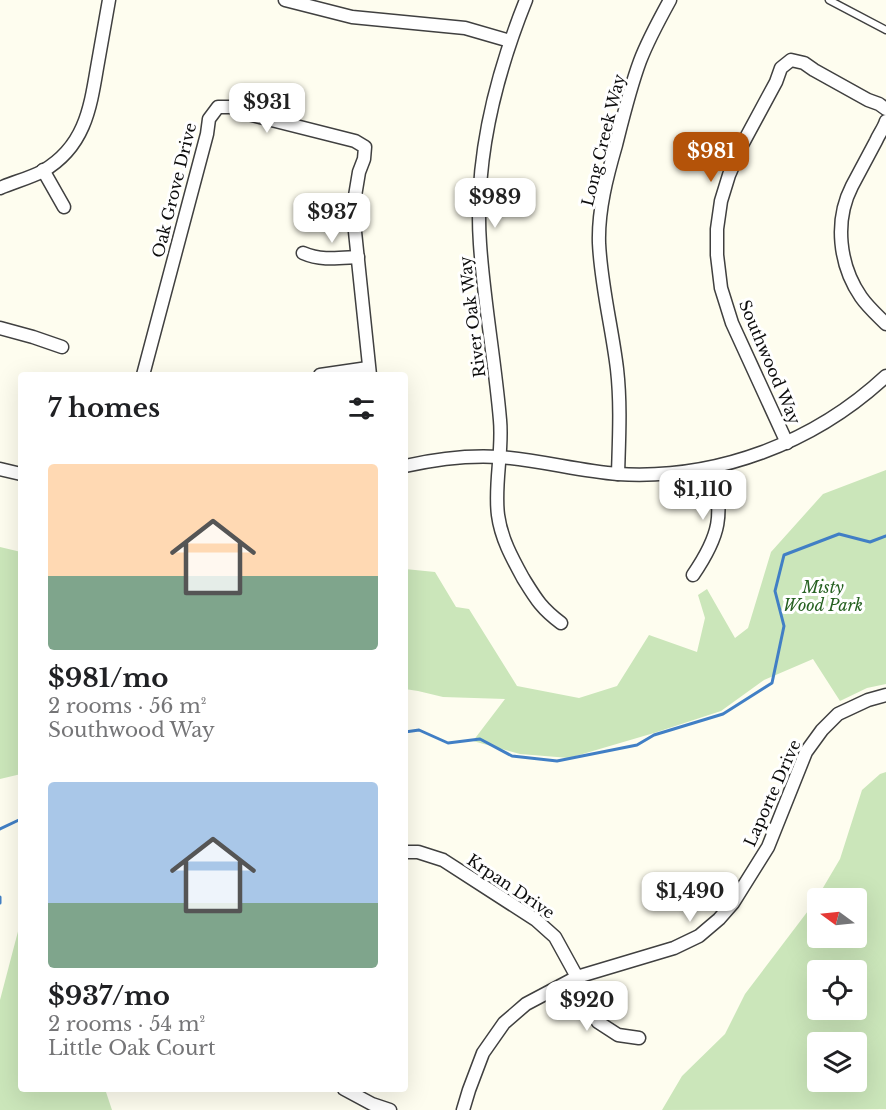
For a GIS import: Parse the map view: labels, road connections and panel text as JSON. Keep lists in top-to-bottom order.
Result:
{
  "streets": {
    "street": [
      "Long Creek Way",
      "Oak Grove Drive",
      "River Oak Way",
      "Southwood Way",
      "Laporte Drive",
      "Krpan Drive"
    ]
  },
  "crossings": [
    ["Laporte Drive", "Krpan Drive"]
  ],
  "parks": ["Misty Wood Park"],
  "north": "left",
  "page": {
    "price": [
      "$931",
      "$981",
      "$989",
      "$937",
      "$1,110",
      "$1,490",
      "$920"
    ],
    "heading": "7 homes",
    "list": [
      {
        "name": "$981/mo",
        "note": "2 rooms · 56 m² · Southwood Way"
      },
      {
        "name": "$937/mo",
        "note": "2 rooms · 54 m² · Little Oak Court"
      }
    ]
  }
}
